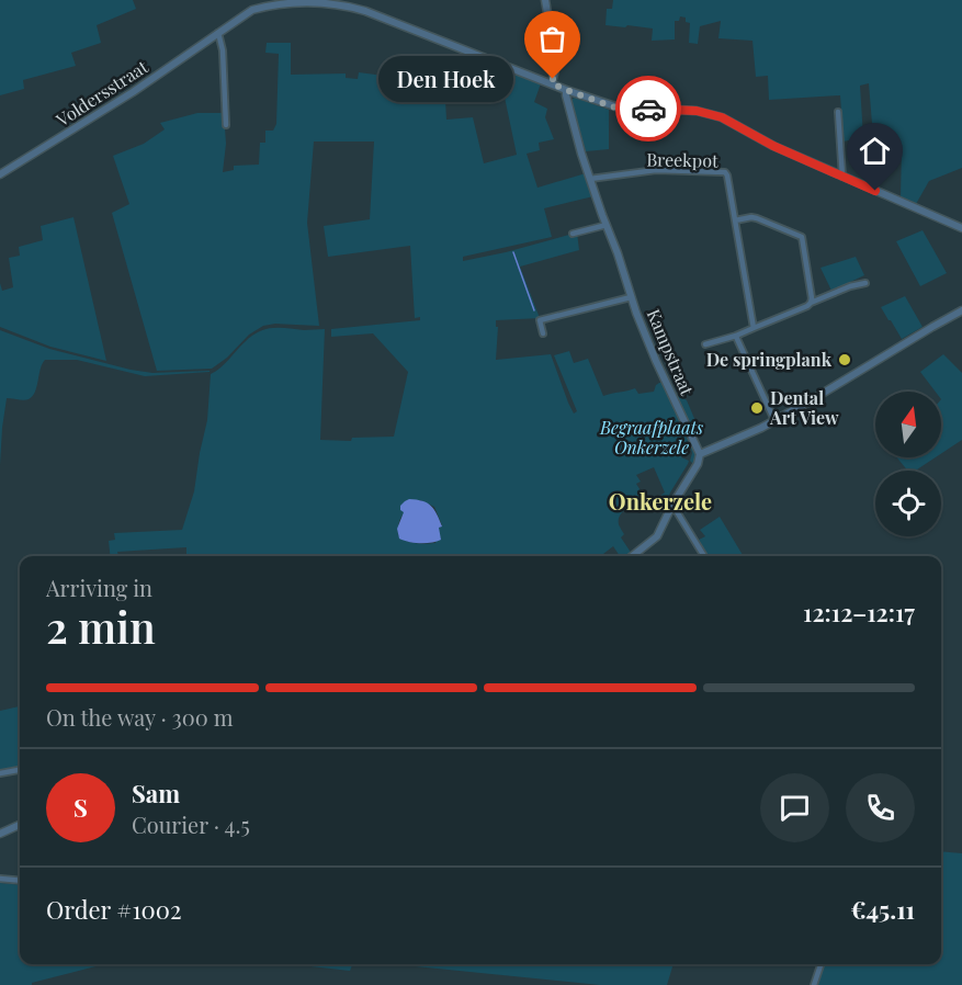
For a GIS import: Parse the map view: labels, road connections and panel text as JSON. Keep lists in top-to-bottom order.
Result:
{
  "streets": {
    "street": ["Voldersstraat", "Breekpot", "Kampstraat"]
  },
  "crossings": [
    ["Voldersstraat", "Kampstraat"],
    ["Breekpot", "Kampstraat"]
  ],
  "districts": ["Onkerzele"],
  "parks": ["Begraafplaats Onkerzele"],
  "places": ["Den Hoek", "De springplank", "Dental Art View"],
  "north": "top",
  "page": {
    "bubble": "Den Hoek",
    "heading": ["2 min", "Arriving in", "12:12–12:17"],
    "panel": [
      "Sam",
      "Courier · 4.5",
      "Order #1002",
      "€45.11"
    ],
    "bar": "On the way · 300 m",
    "round": "S"
  }
}
